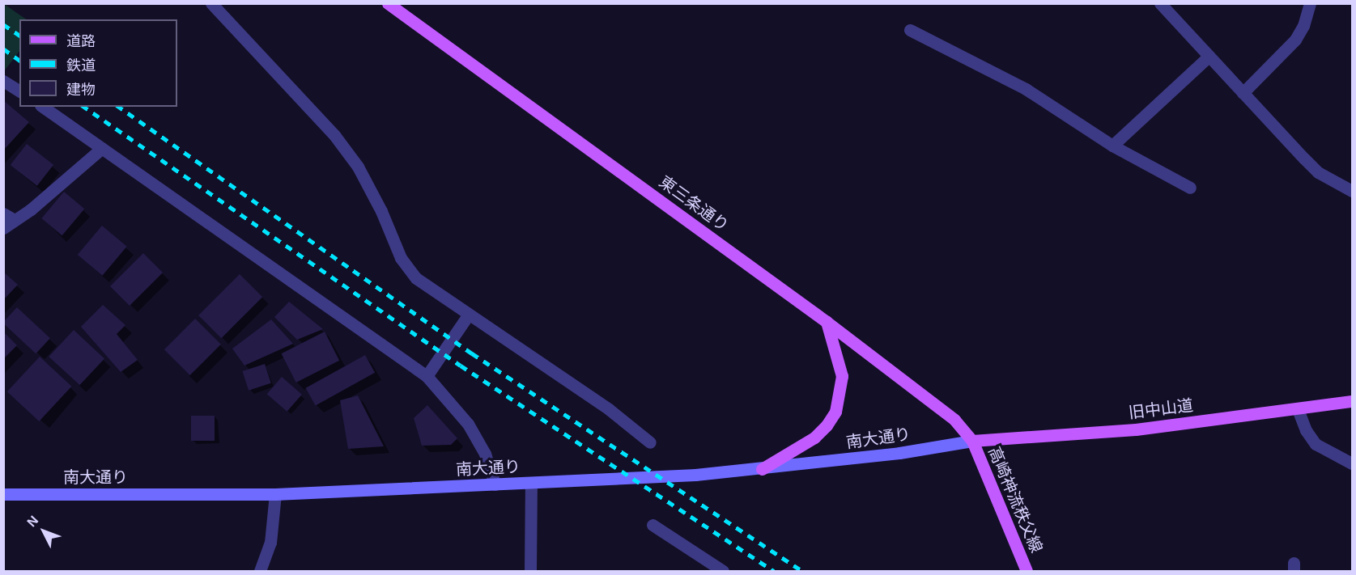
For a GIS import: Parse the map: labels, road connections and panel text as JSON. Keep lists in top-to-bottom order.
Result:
{
  "streets": {
    "main road": [
      "東三条通り",
      "旧中山道",
      "南大通り",
      "高崎神流秩父線"
    ]
  },
  "crossings": [
    ["東三条通り", "旧中山道"],
    ["東三条通り", "南大通り"],
    ["東三条通り", "高崎神流秩父線"],
    ["旧中山道", "南大通り"],
    ["旧中山道", "高崎神流秩父線"],
    ["南大通り", "高崎神流秩父線"]
  ],
  "legend": ["道路", "鉄道", "建物"],
  "north": "top left"
}
